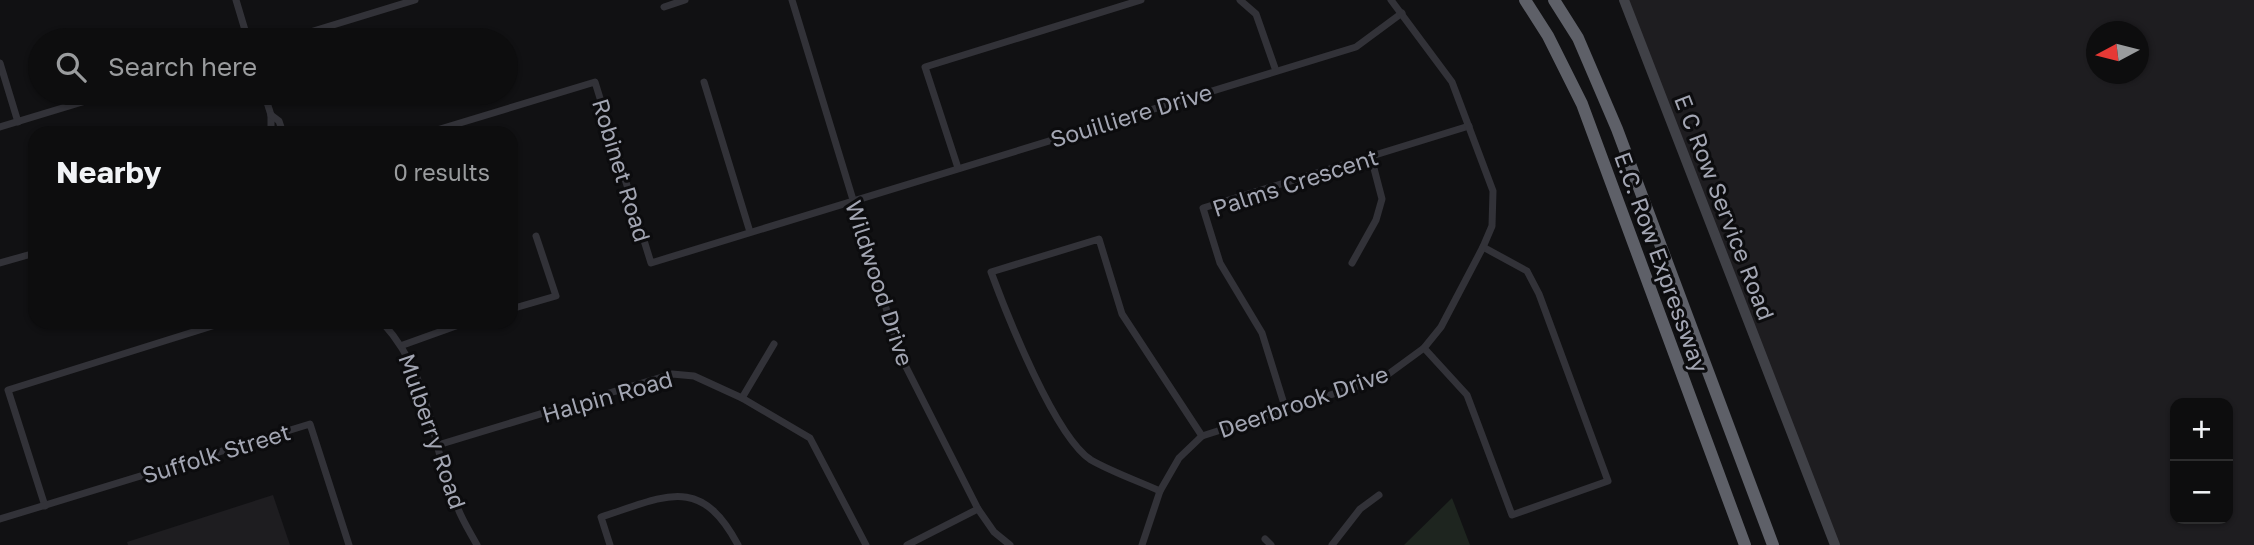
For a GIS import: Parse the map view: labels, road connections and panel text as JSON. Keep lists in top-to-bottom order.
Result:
{
  "streets": {
    "highway": ["E.C. Row Expressway"],
    "street": [
      "Souilliere Drive",
      "Robinet Road",
      "Palms Crescent",
      "E C Row Service Road",
      "Wildwood Drive",
      "Halpin Road",
      "Deerbrook Drive",
      "Mulberry Road",
      "Suffolk Street"
    ]
  },
  "crossings": [
    ["Souilliere Drive", "Robinet Road"],
    ["Souilliere Drive", "Wildwood Drive"],
    ["Souilliere Drive", "Deerbrook Drive"],
    ["Robinet Road", "Wildwood Drive"],
    ["Palms Crescent", "Deerbrook Drive"],
    ["Halpin Road", "Mulberry Road"]
  ],
  "north": "left",
  "page": {
    "search": "Search here",
    "heading": ["Nearby", "0 results"],
    "map_buttons": ["+", "−"]
  }
}
